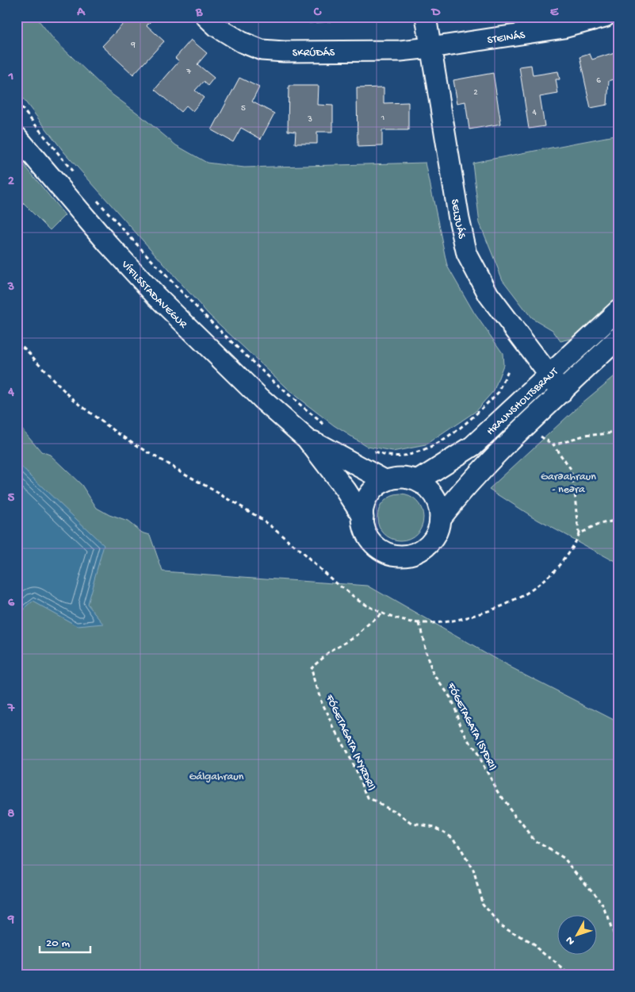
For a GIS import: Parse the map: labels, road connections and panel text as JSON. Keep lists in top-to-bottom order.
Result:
{
  "streets": {
    "street": [
      "STEINÁS",
      "SKRÚÐÁS",
      "SELJUÁS",
      "VÍFILSSTAÐAVEGUR",
      "HRAUNSHOLTSBRAUT"
    ],
    "path": ["FÓGETAGATA (SYÐRI)", "FÓGETAGATA (NYRÐRI)"]
  },
  "crossings": [
    ["STEINÁS", "SKRÚÐÁS"],
    ["STEINÁS", "SELJUÁS"],
    ["SKRÚÐÁS", "SELJUÁS"],
    ["SELJUÁS", "HRAUNSHOLTSBRAUT"],
    ["VÍFILSSTAÐAVEGUR", "HRAUNSHOLTSBRAUT"]
  ],
  "parks": ["Garðahraun - neðra", "Gálgahraun"],
  "house_numbers": [
    "9",
    "7",
    "6",
    "2",
    "5",
    "4",
    "1",
    "3"
  ],
  "scale_bar": "20 m",
  "north": "bottom left",
  "grid": {
    "columns": [
      "A",
      "B",
      "C",
      "D",
      "E"
    ],
    "rows": [
      "1",
      "2",
      "3",
      "4",
      "5",
      "6",
      "7",
      "8",
      "9"
    ]
  }
}
